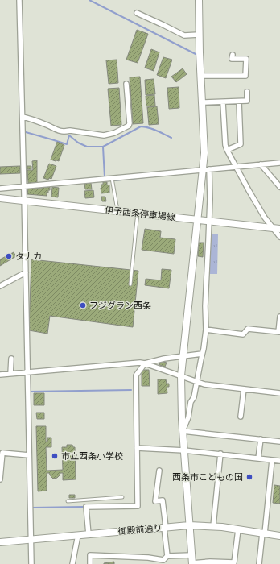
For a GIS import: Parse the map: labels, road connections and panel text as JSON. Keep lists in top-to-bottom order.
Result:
{
  "streets": {
    "street": ["伊予西条停車場線", "御殿前通り"]
  },
  "places": [
    "タナカ",
    "フジグラン西条",
    "市立西条小学校",
    "西条市こどもの国"
  ]
}
